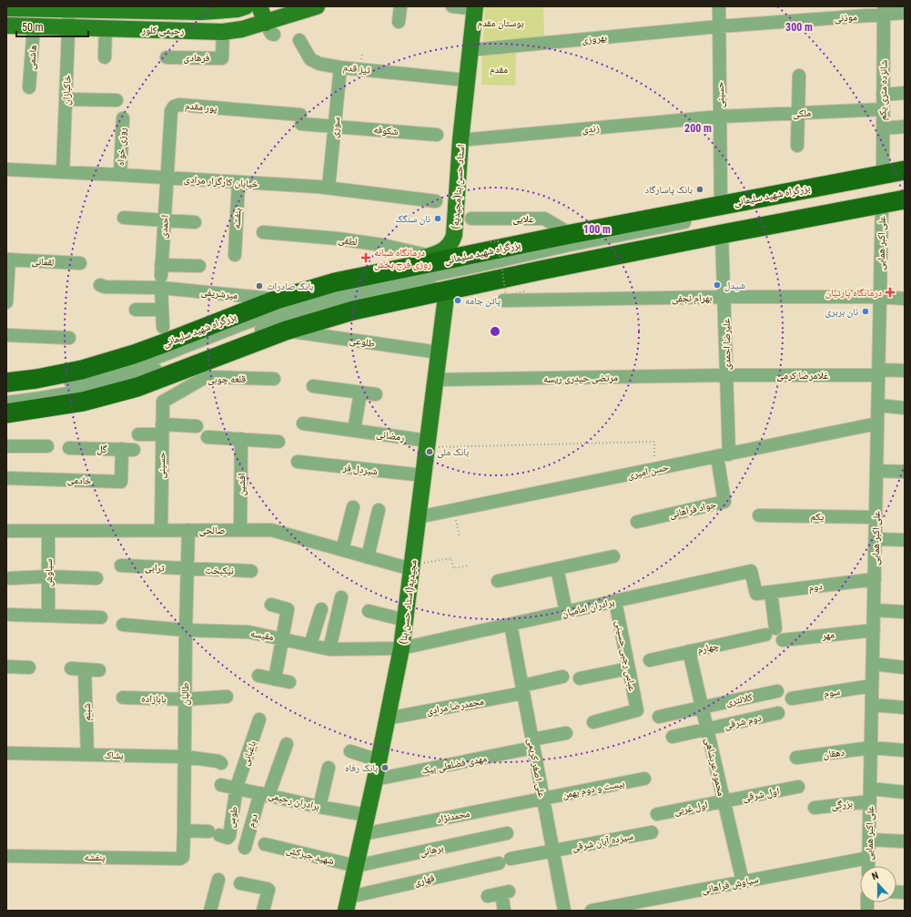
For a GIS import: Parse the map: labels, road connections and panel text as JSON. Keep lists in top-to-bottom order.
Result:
{
  "streets": {
    "highway": ["بزرگراه شهید سلیمانی"],
    "main road": ["رحیمی کلور", "استاد حسن بنا(مجیدیه)", "مجیدیه(استاد حسن بنا)"],
    "street": [
      "موذنی",
      "بهروزی",
      "هاشمی",
      "فرهادی",
      "تیز قدم",
      "خاکبازان",
      "شانزده متری یکم",
      "حسینی",
      "پور مقدم",
      "ملکی",
      "سوری",
      "زندی",
      "شکوفه",
      "روزی خواه",
      "خیابان کارگزار مرادی",
      "بنفشه",
      "علایی",
      "احمدی",
      "لطفی",
      "علی اکبر همایی",
      "لقمانی",
      "میرشریفی",
      "بهرام نجفی",
      "طلوعی",
      "علیرضا احمدی",
      "غلامرضا کرمی",
      "مرتضی حیدری ریسه",
      "قلعه چوبی",
      "رمضانی",
      "گل",
      "شیردل فر",
      "حسن امیری",
      "خادمی",
      "افشین",
      "جواد فراهانی",
      "یکم",
      "صالحی",
      "ترابی",
      "نیکبخت",
      "سیاوش",
      "دوم",
      "برادران امامیان",
      "مقیسه",
      "مهر",
      "چهارم",
      "عباس رجبی حسینی",
      "سوم",
      "طالبان",
      "بابازاده",
      "کلانتری",
      "محمدرضا مرادی",
      "شبنم",
      "دوم شرقی",
      "باغبانی",
      "دهقان",
      "بشاک",
      "مهدی فضلعلی بیک",
      "محمود عربشاهی",
      "علی اصغر کریمی",
      "بیست و دوم بهمن",
      "اول شرقی",
      "برادران رحیمی",
      "بزرگی",
      "اول غربی",
      "محمدنژاد",
      "طوس",
      "سیزده آبان شرقی",
      "برهانی",
      "شهید جبرکش",
      "قهاری",
      "سیاوش فراهانی"
    ]
  },
  "crossings": [
    ["موذنی", "بهروزی"],
    ["موذنی", "شانزده متری یکم"],
    ["موذنی", "حسینی"],
    ["رحیمی کلور", "هاشمی"],
    ["رحیمی کلور", "فرهادی"],
    ["رحیمی کلور", "خاکبازان"],
    ["بهروزی", "حسینی"],
    ["بهروزی", "استاد حسن بنا(مجیدیه)"],
    ["تیز قدم", "سوری"],
    ["تیز قدم", "استاد حسن بنا(مجیدیه)"],
    ["خاکبازان", "خیابان کارگزار مرادی"],
    ["شانزده متری یکم", "ملکی"],
    ["شانزده متری یکم", "بزرگراه شهید سلیمانی"],
    ["حسینی", "ملکی"],
    ["حسینی", "زندی"],
    ["حسینی", "بزرگراه شهید سلیمانی"],
    ["حسینی", "قلعه چوبی"],
    ["حسینی", "صالحی"],
    ["پور مقدم", "شکوفه"],
    ["پور مقدم", "خیابان کارگزار مرادی"],
    ["پور مقدم", "احمدی"],
    ["ملکی", "زندی"],
    ["سوری", "شکوفه"],
    ["سوری", "خیابان کارگزار مرادی"],
    ["زندی", "استاد حسن بنا(مجیدیه)"],
    ["روزی خواه", "خیابان کارگزار مرادی"],
    ["خیابان کارگزار مرادی", "بنفشه"],
    ["خیابان کارگزار مرادی", "احمدی"],
    ["استاد حسن بنا(مجیدیه)", "بزرگراه شهید سلیمانی"],
    ["استاد حسن بنا(مجیدیه)", "لطفی"],
    ["بزرگراه شهید سلیمانی", "علایی"],
    ["بزرگراه شهید سلیمانی", "میرشریفی"],
    ["بنفشه", "طالبان"],
    ["احمدی", "میرشریفی"],
    ["علی اکبر همایی", "بهرام نجفی"],
    ["علی اکبر همایی", "غلامرضا کرمی"],
    ["علی اکبر همایی", "حسن امیری"],
    ["علی اکبر همایی", "یکم"],
    ["علی اکبر همایی", "دوم"],
    ["علی اکبر همایی", "مهر"],
    ["علی اکبر همایی", "سوم"],
    ["علی اکبر همایی", "دهقان"],
    ["علی اکبر همایی", "بزرگی"],
    ["علی اکبر همایی", "سیاوش فراهانی"],
    ["بهرام نجفی", "علیرضا احمدی"],
    ["طلوعی", "مجیدیه(استاد حسن بنا)"],
    ["علیرضا احمدی", "غلامرضا کرمی"],
    ["علیرضا احمدی", "مرتضی حیدری ریسه"],
    ["علیرضا احمدی", "حسن امیری"],
    ["علیرضا احمدی", "جواد فراهانی"],
    ["غلامرضا کرمی", "مرتضی حیدری ریسه"],
    ["مرتضی حیدری ریسه", "مجیدیه(استاد حسن بنا)"],
    ["رمضانی", "مجیدیه(استاد حسن بنا)"],
    ["گل", "خادمی"],
    ["شیردل فر", "مجیدیه(استاد حسن بنا)"],
    ["حسن امیری", "جواد فراهانی"],
    ["حسن امیری", "مجیدیه(استاد حسن بنا)"],
    ["افشین", "صالحی"],
    ["صالحی", "سیاوش"],
    ["صالحی", "مجیدیه(استاد حسن بنا)"],
    ["صالحی", "طالبان"],
    ["ترابی", "نیکبخت"],
    ["ترابی", "طالبان"],
    ["نیکبخت", "طالبان"],
    ["دوم", "برادران امامیان"],
    ["دوم", "چهارم"],
    ["دوم", "برادران رحیمی"],
    ["مجیدیه(استاد حسن بنا)", "برادران امامیان"],
    ["مجیدیه(استاد حسن بنا)", "مقیسه"],
    ["مجیدیه(استاد حسن بنا)", "محمدرضا مرادی"],
    ["مجیدیه(استاد حسن بنا)", "مهدی فضلعلی بیک"],
    ["مجیدیه(استاد حسن بنا)", "برادران رحیمی"],
    ["مجیدیه(استاد حسن بنا)", "محمدنژاد"],
    ["مجیدیه(استاد حسن بنا)", "برهانی"],
    ["مجیدیه(استاد حسن بنا)", "شهید جبرکش"],
    ["مجیدیه(استاد حسن بنا)", "قهاری"],
    ["برادران امامیان", "مقیسه"],
    ["برادران امامیان", "عباس رجبی حسینی"],
    ["برادران امامیان", "علی اصغر کریمی"],
    ["مقیسه", "طالبان"],
    ["چهارم", "محمود عربشاهی"],
    ["طالبان", "بابازاده"],
    ["طالبان", "بشاک"],
    ["طالبان", "طوس"],
    ["کلانتری", "محمود عربشاهی"],
    ["محمدرضا مرادی", "علی اصغر کریمی"],
    ["شبنم", "بشاک"],
    ["دوم شرقی", "محمود عربشاهی"],
    ["باغبانی", "برادران رحیمی"],
    ["باغبانی", "طوس"],
    ["مهدی فضلعلی بیک", "علی اصغر کریمی"],
    ["محمود عربشاهی", "اول شرقی"],
    ["محمود عربشاهی", "اول غربی"],
    ["محمود عربشاهی", "سیاوش فراهانی"],
    ["علی اصغر کریمی", "بیست و دوم بهمن"],
    ["علی اصغر کریمی", "محمدنژاد"],
    ["علی اصغر کریمی", "سیزده آبان شرقی"],
    ["بیست و دوم بهمن", "محمدنژاد"],
    ["اول شرقی", "اول غربی"],
    ["برادران رحیمی", "طوس"],
    ["برهانی", "شهید جبرکش"]
  ],
  "parks": ["بوستان مقدم", "مقدم"],
  "places": {
    "other": [
      "بانک پاسارگاد",
      "نان سنگک",
      "شیدل",
      "بانک صادرات",
      "پاتن جامه",
      "نان بربری",
      "بانک ملی",
      "بانک رفاه"
    ],
    "health": ["درمانگاه شبانه روزی فرح بخش", "درمانگاه پارتیان"]
  },
  "scale_bar": "50 m",
  "north": "top",
  "rings": ["300 m", "200 m", "100 m"]
}
